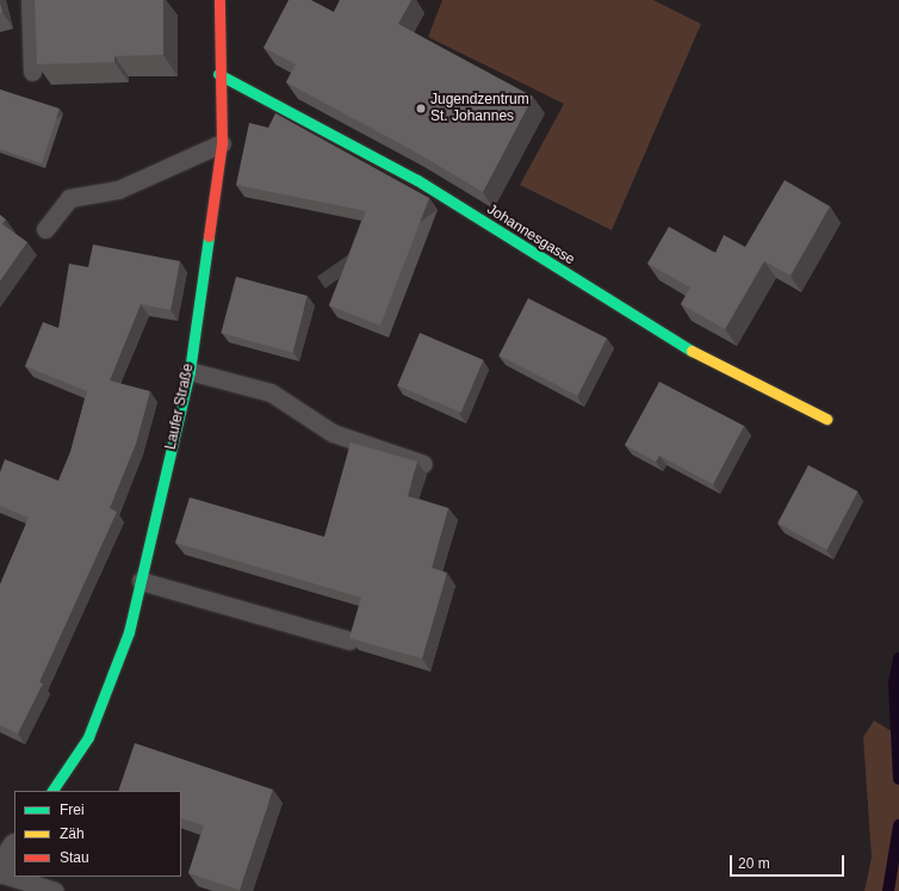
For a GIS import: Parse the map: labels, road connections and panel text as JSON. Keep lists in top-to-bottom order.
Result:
{
  "streets": {
    "street": ["Johannesgasse", "Laufer Straße"]
  },
  "crossings": [
    ["Johannesgasse", "Laufer Straße"]
  ],
  "places": ["Jugendzentrum St. Johannes"],
  "legend": ["Frei", "Zäh", "Stau"],
  "scale_bar": "20 m"
}
